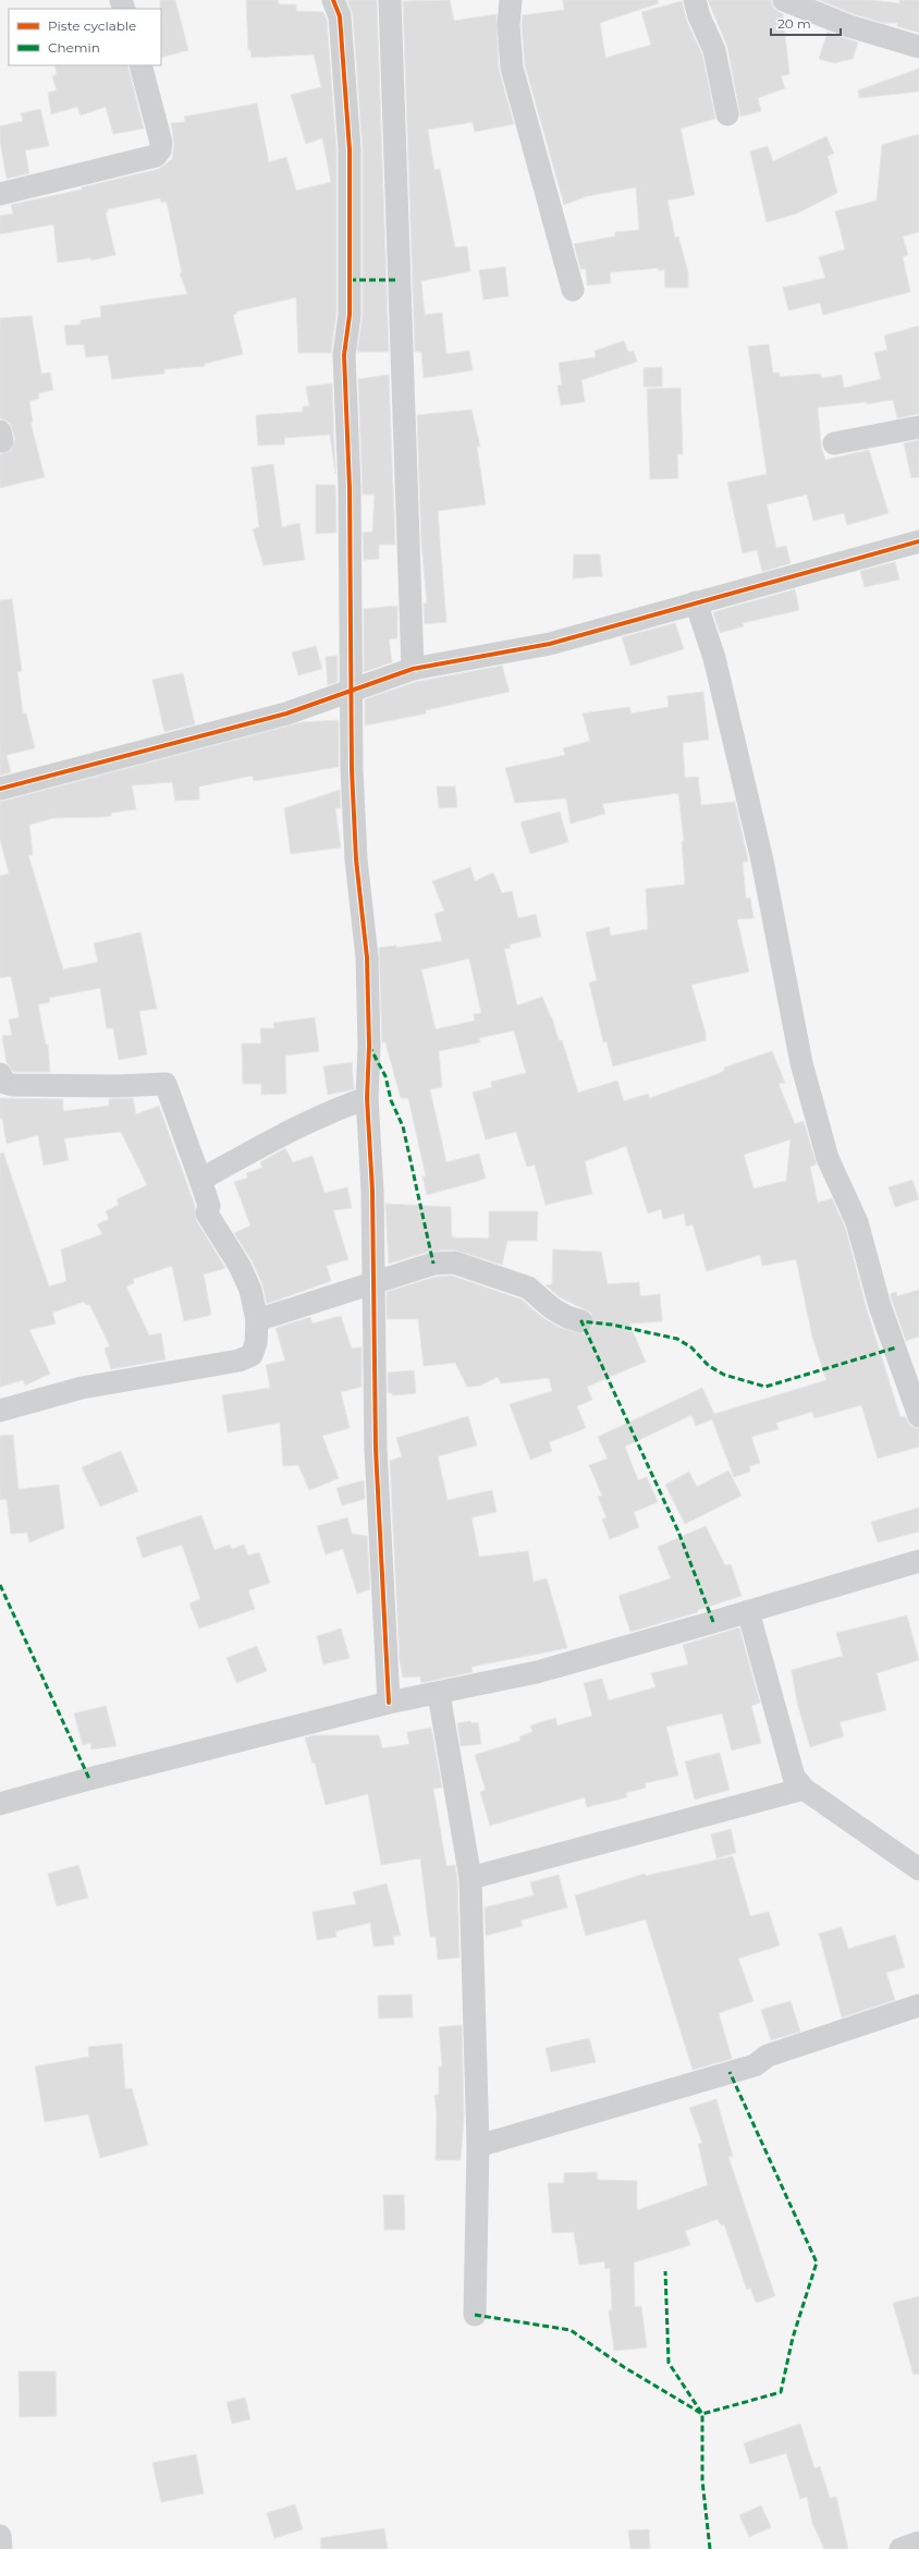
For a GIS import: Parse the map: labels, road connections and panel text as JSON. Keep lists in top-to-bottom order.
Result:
{
  "legend": ["Piste cyclable", "Chemin"],
  "scale_bar": "20 m"
}
